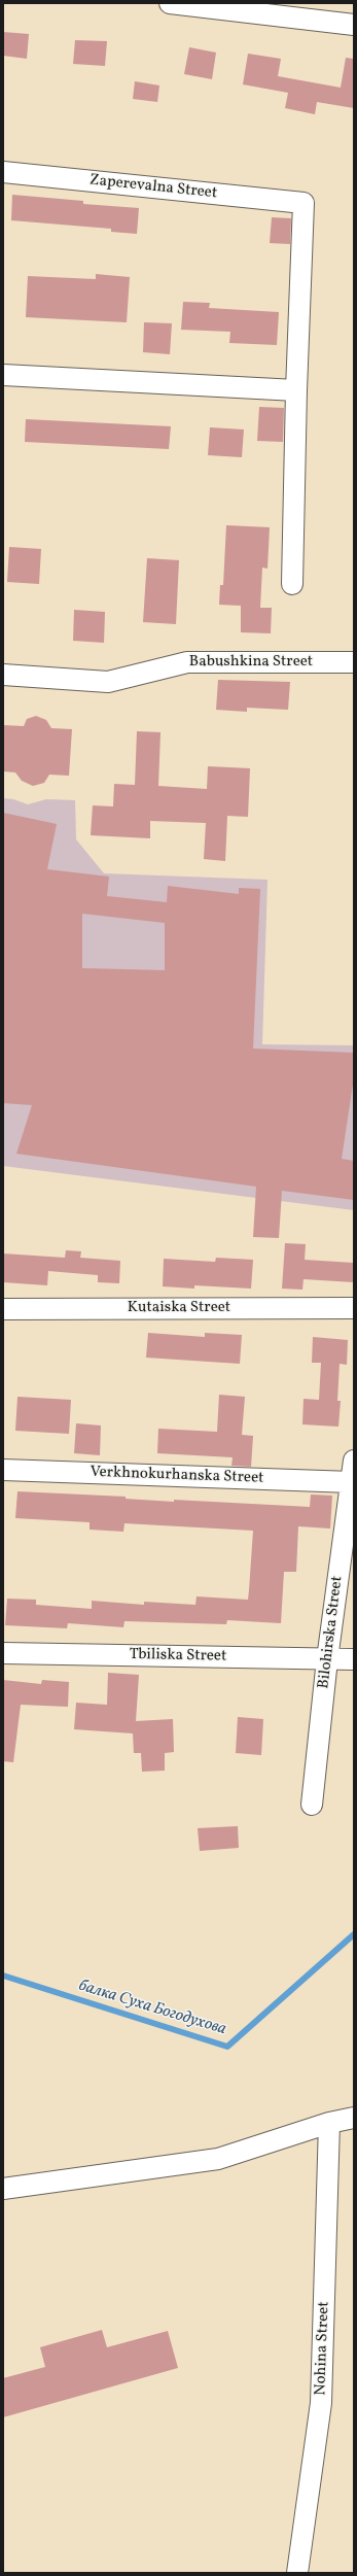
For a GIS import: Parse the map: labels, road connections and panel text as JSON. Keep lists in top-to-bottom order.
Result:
{
  "streets": {
    "street": [
      "Zaperevalna Street",
      "Babushkina Street",
      "Kutaiska Street",
      "Verkhnokurhanska Street",
      "Bilohirska Street",
      "Tbiliska Street",
      "Nohina Street"
    ]
  },
  "crossings": [
    ["Verkhnokurhanska Street", "Bilohirska Street"],
    ["Bilohirska Street", "Tbiliska Street"]
  ],
  "water": ["балка Суха Богодухова"]
}
